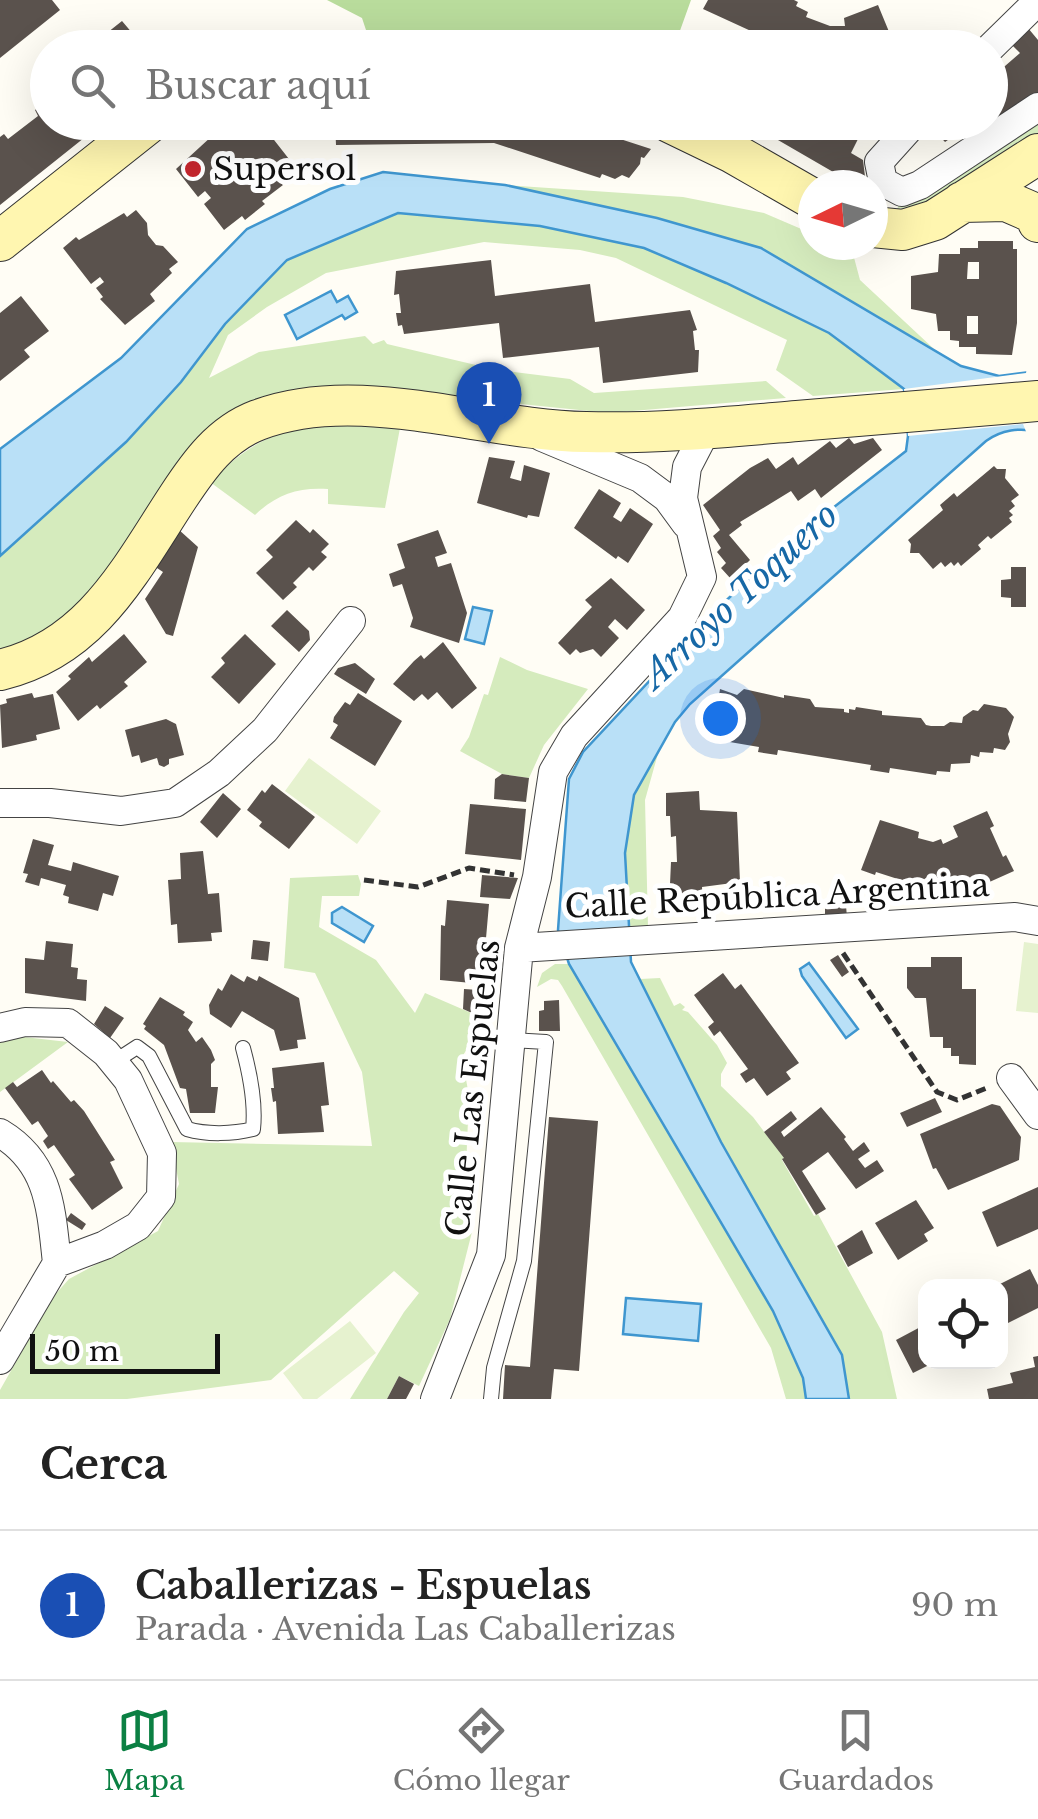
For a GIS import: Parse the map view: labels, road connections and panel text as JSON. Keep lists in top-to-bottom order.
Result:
{
  "streets": {
    "street": ["Calle República Argentina", "Calle Las Espuelas"]
  },
  "crossings": [
    ["Calle República Argentina", "Calle Las Espuelas"]
  ],
  "water": ["Arroyo Toquero"],
  "places": ["Supersol"],
  "scale_bar": "50 m",
  "north": "left",
  "page": {
    "search": "Buscar aquí",
    "pins": "1",
    "scale": "50 m",
    "heading": "Cerca",
    "list": [
      {
        "mark": "1",
        "name": "Caballerizas - Espuelas",
        "note": "Parada · Avenida Las Caballerizas",
        "value": "90 m"
      }
    ],
    "nav": ["Mapa", "Cómo llegar", "Guardados"]
  }
}
